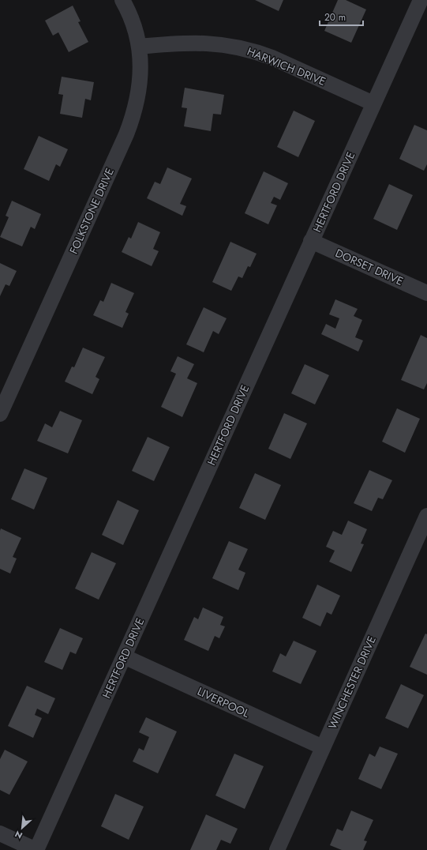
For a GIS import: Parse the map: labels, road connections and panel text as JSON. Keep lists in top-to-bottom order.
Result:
{
  "streets": {
    "street": [
      "HARWICH DRIVE",
      "HERTFORD DRIVE",
      "FOLKSTONE DRIVE",
      "DORSET DRIVE",
      "WINCHESTER DRIVE",
      "LIVERPOOL"
    ]
  },
  "crossings": [
    ["HARWICH DRIVE", "HERTFORD DRIVE"],
    ["HARWICH DRIVE", "FOLKSTONE DRIVE"],
    ["HERTFORD DRIVE", "DORSET DRIVE"],
    ["HERTFORD DRIVE", "LIVERPOOL"],
    ["WINCHESTER DRIVE", "LIVERPOOL"]
  ],
  "scale_bar": "20 m",
  "north": "bottom left"
}
